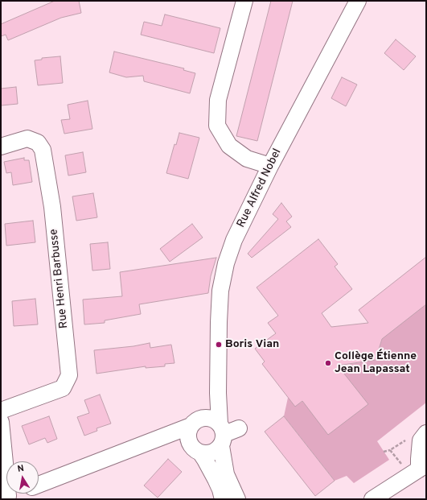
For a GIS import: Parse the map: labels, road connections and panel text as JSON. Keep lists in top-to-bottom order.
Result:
{
  "streets": {
    "street": ["Rue Alfred Nobel", "Rue Henri Barbusse"]
  },
  "places": ["Boris Vian", "Collège Étienne Jean Lapassat"],
  "north": "top"
}
